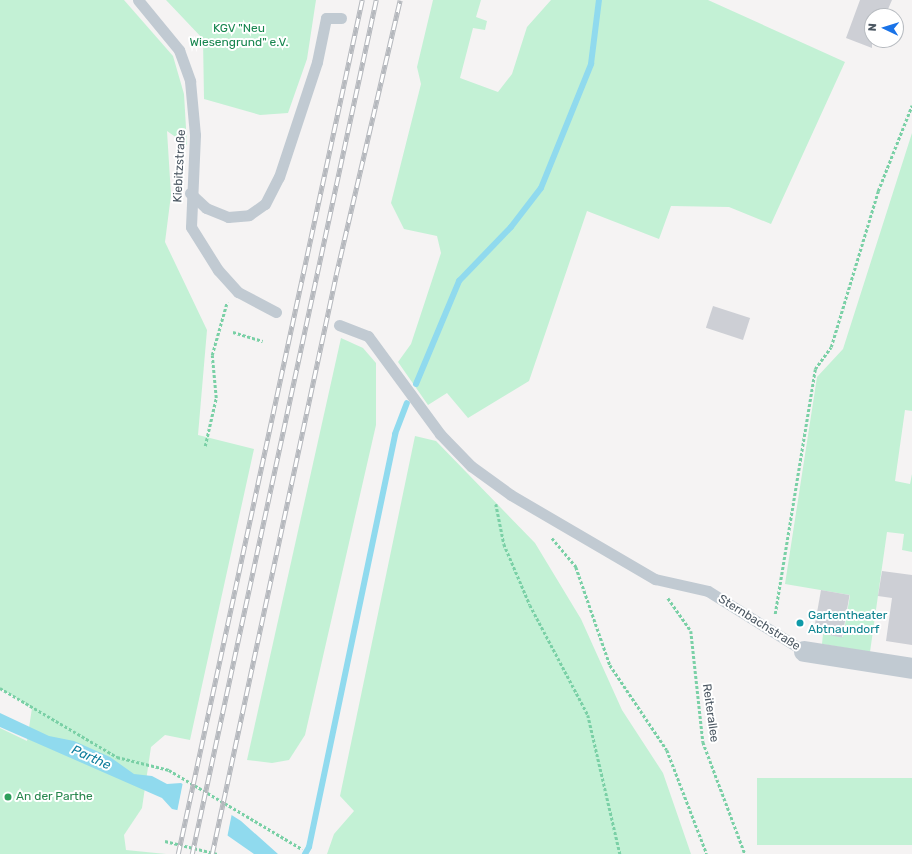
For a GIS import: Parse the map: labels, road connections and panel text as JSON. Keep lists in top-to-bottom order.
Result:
{
  "streets": {
    "street": ["Sternbachstraße"],
    "lane": ["Kiebitzstraße"],
    "path": ["Reiterallee"]
  },
  "crossings": [
    ["Sternbachstraße", "Reiterallee"]
  ],
  "water": ["Parthe"],
  "parks": ["KGV \"Neu Wiesengrund\" e.V."],
  "places": ["Gartentheater Abtnaundorf", "An der Parthe"],
  "north": "left"
}
